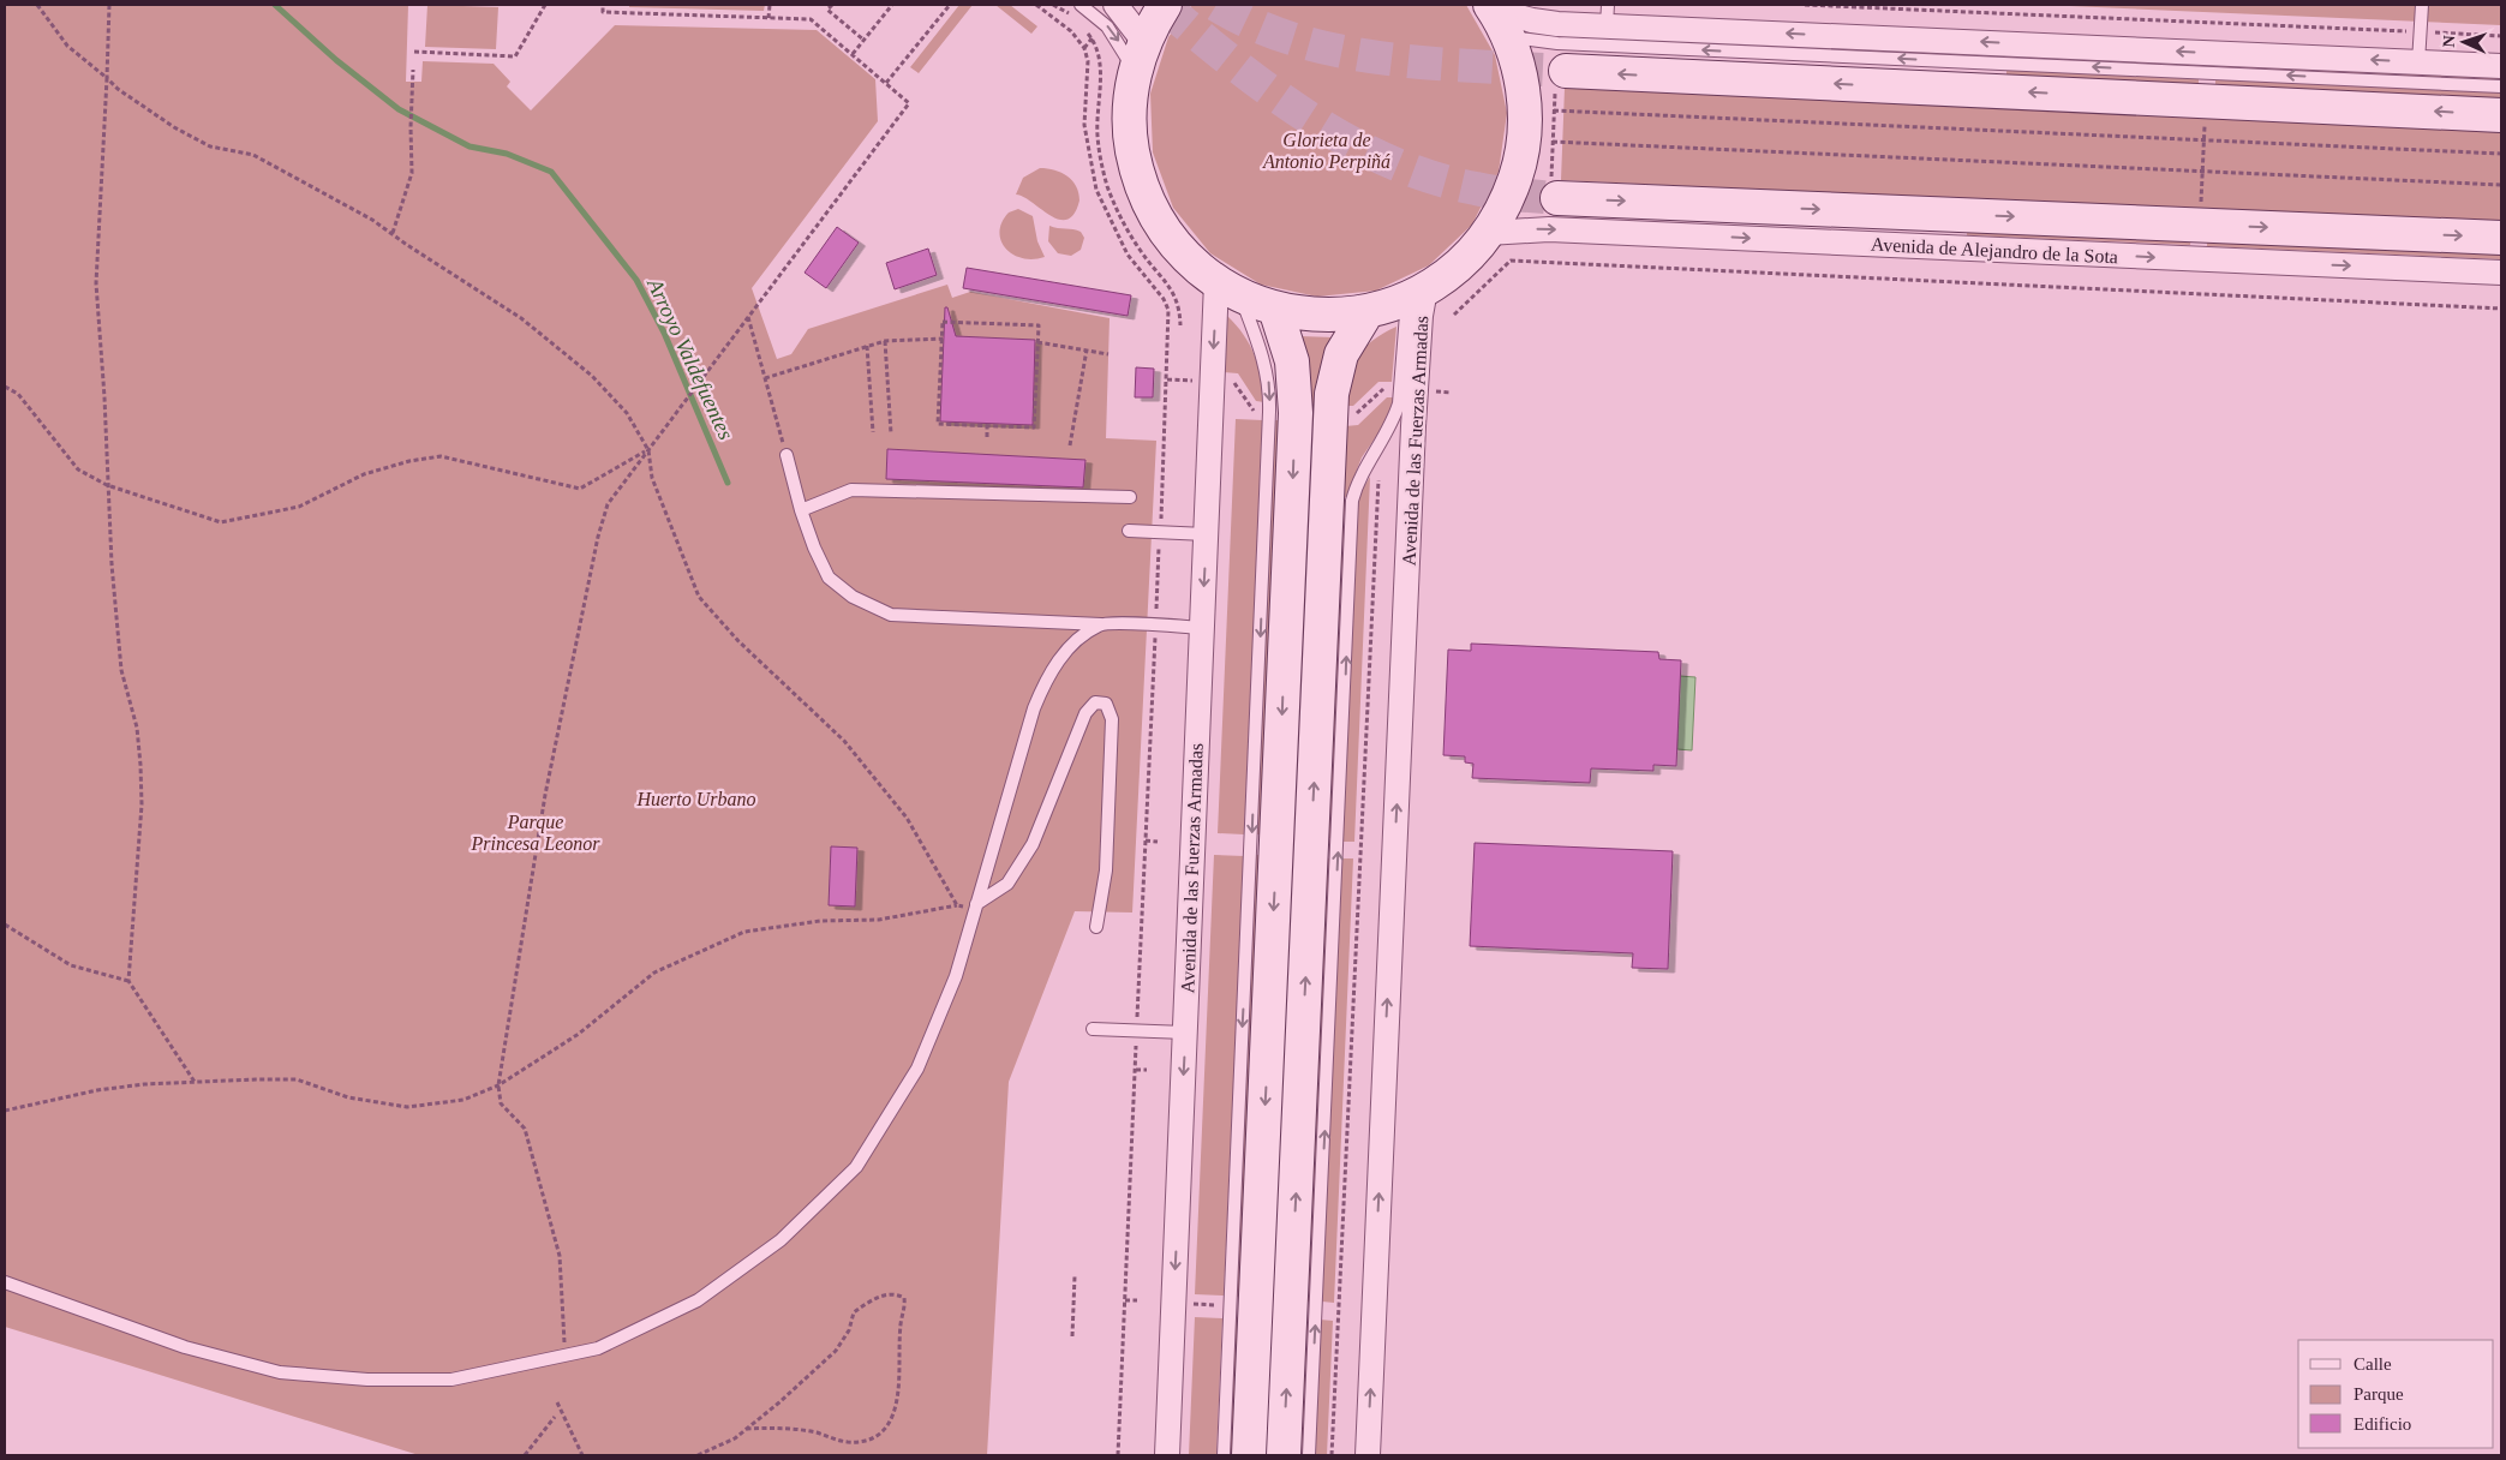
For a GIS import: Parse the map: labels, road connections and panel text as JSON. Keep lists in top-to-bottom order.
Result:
{
  "streets": {
    "street": ["Avenida de Alejandro de la Sota", "Avenida de las Fuerzas Armadas"]
  },
  "water": ["Arroyo Valdefuentes"],
  "parks": ["Glorieta de Antonio Perpiñá", "Huerto Urbano", "Parque Princesa Leonor"],
  "legend": ["Calle", "Parque", "Edificio"],
  "north": "left"
}
